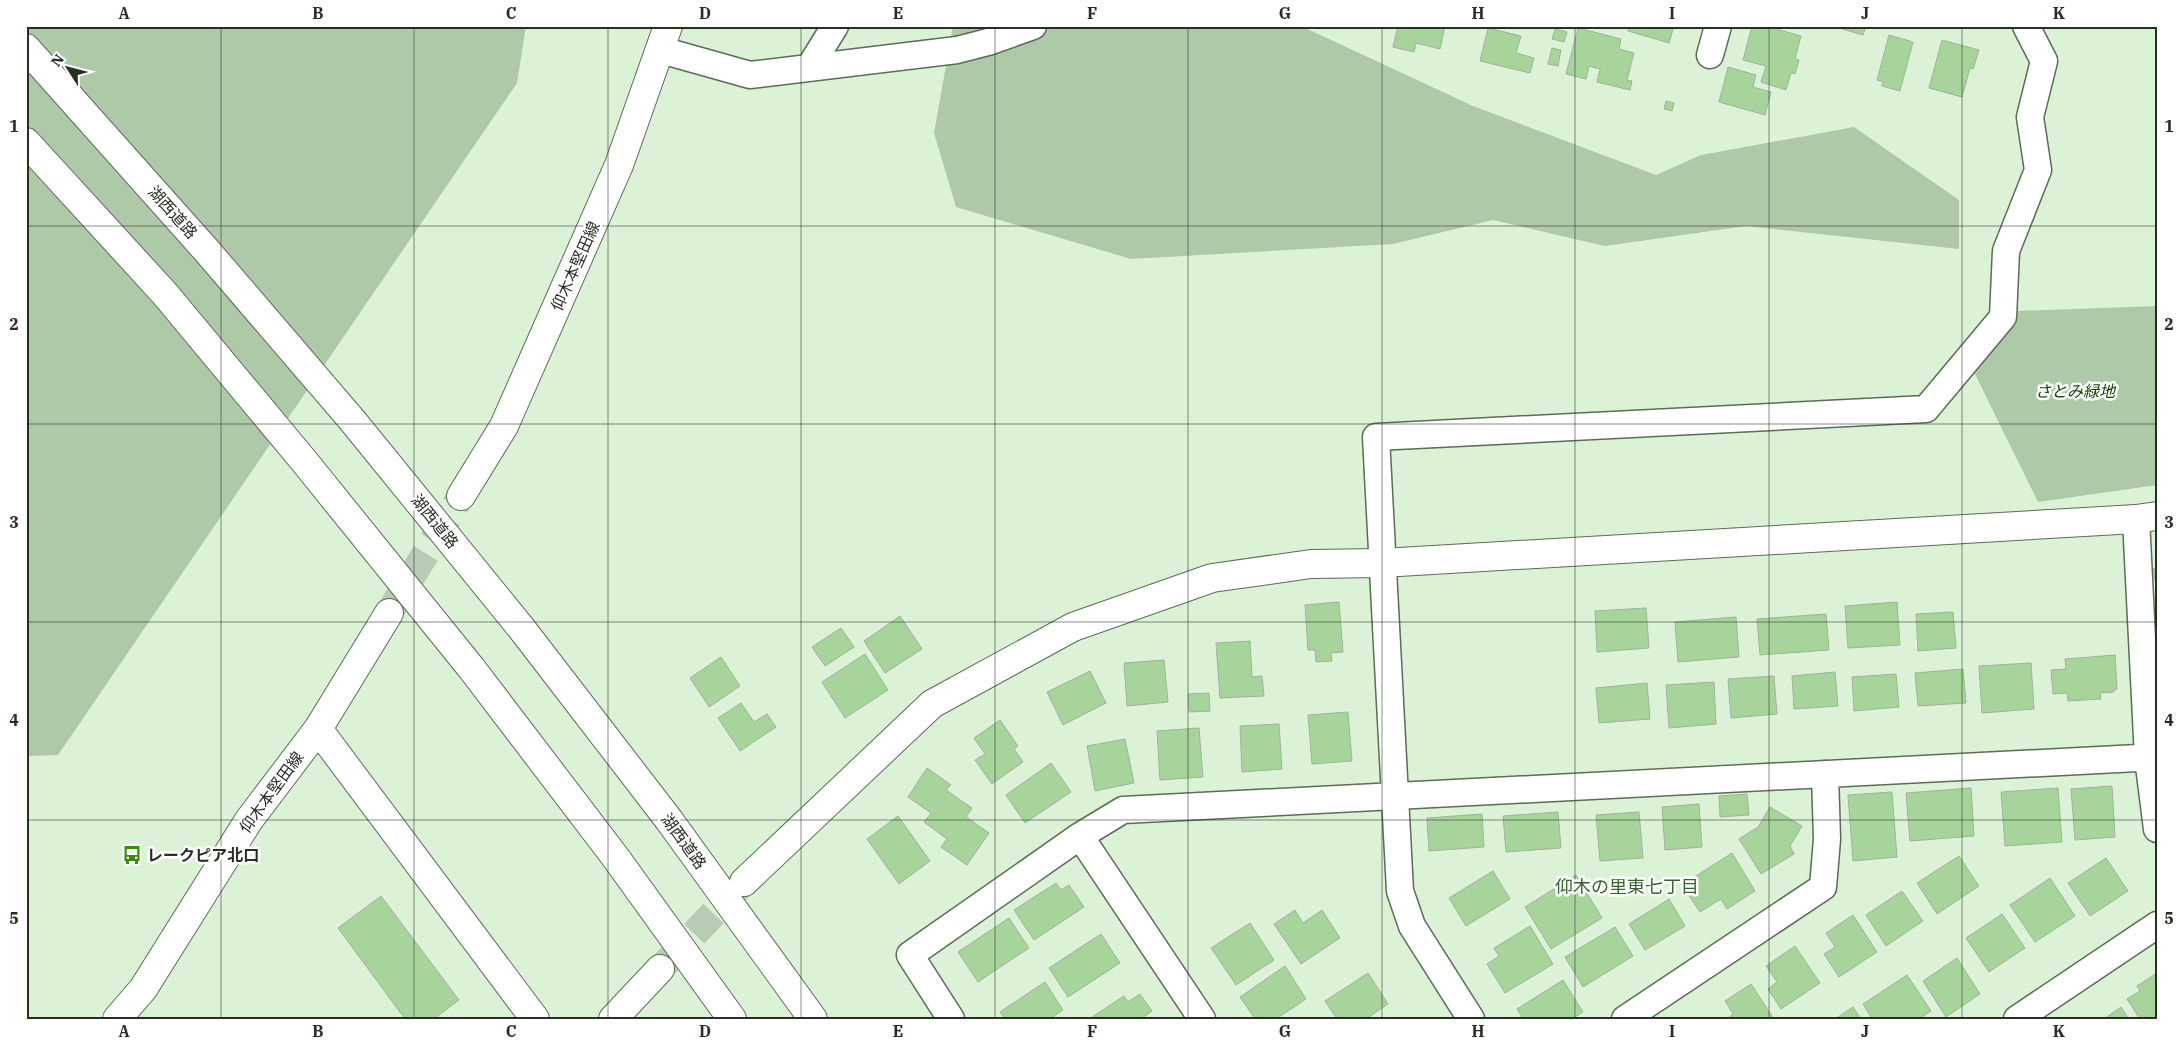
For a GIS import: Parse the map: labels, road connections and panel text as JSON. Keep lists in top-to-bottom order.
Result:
{
  "streets": {
    "main road": ["湖西道路", "仰木本堅田線"]
  },
  "districts": ["仰木の里東七丁目"],
  "parks": ["さとみ緑地"],
  "places": {
    "bus stop": ["レークピア北口"]
  },
  "north": "top left",
  "grid": {
    "columns": [
      "A",
      "B",
      "C",
      "D",
      "E",
      "F",
      "G",
      "H",
      "I",
      "J",
      "K"
    ],
    "rows": [
      "1",
      "2",
      "3",
      "4",
      "5"
    ]
  }
}
